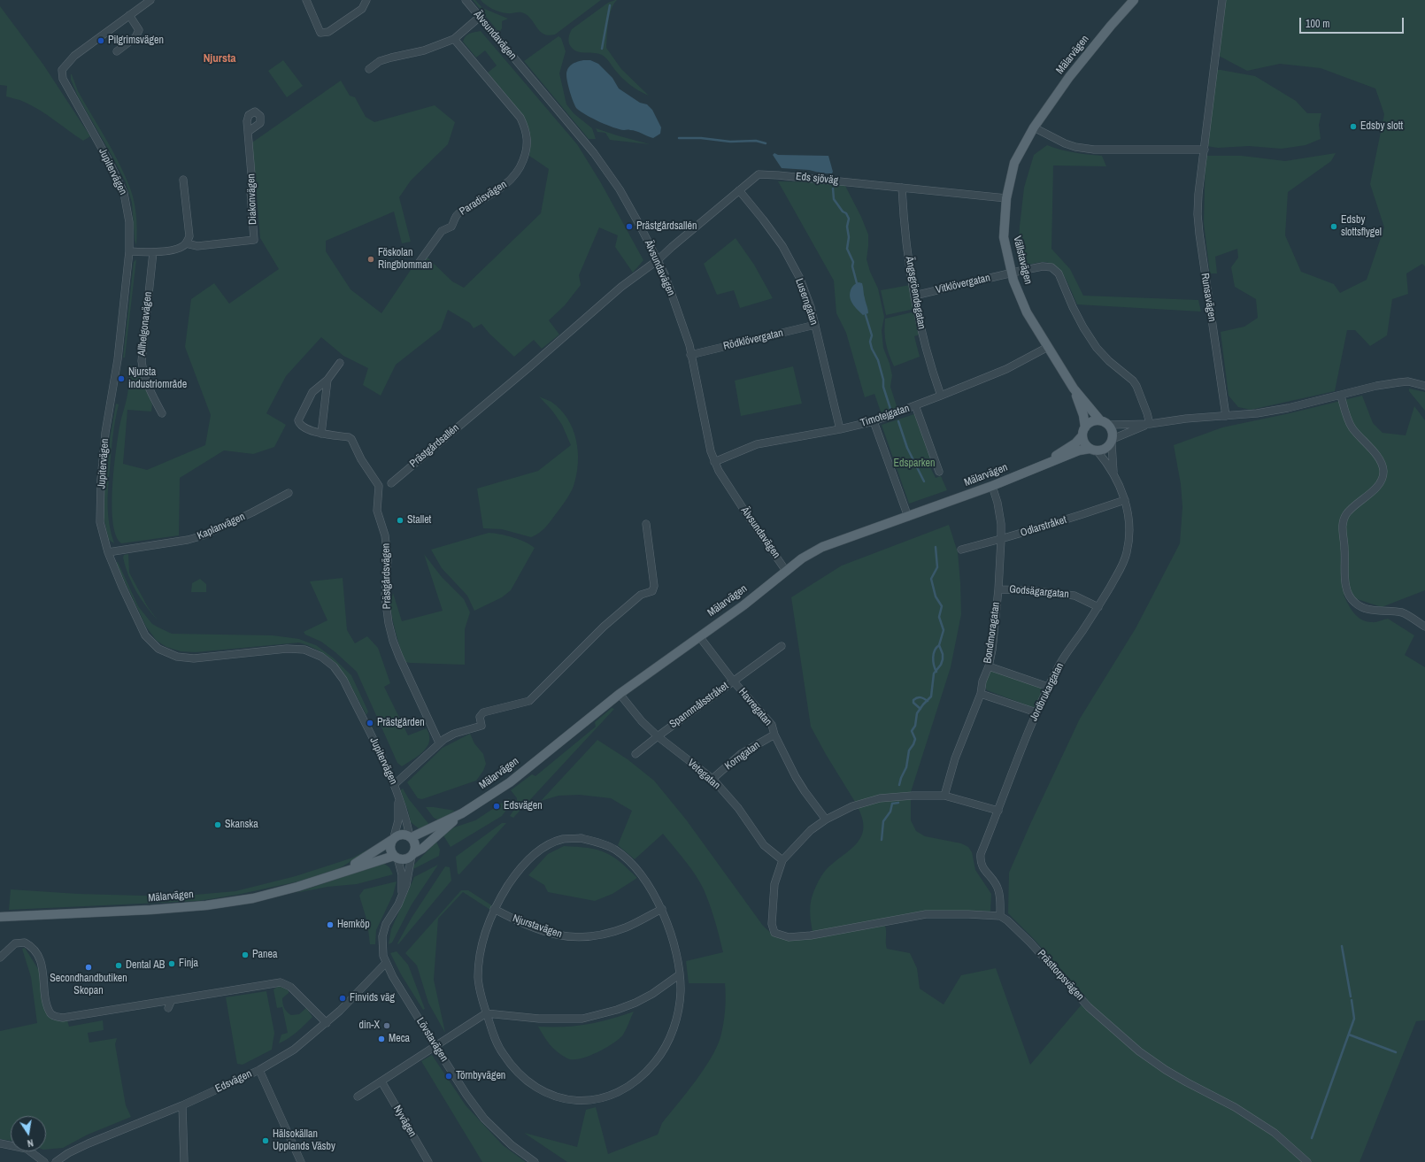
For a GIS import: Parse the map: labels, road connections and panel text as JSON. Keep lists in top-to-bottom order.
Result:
{
  "streets": {
    "main road": ["Mälarvägen", "Vällstavägen"],
    "street": [
      "Älvsundavägen",
      "Jupitervägen",
      "Eds sjöväg",
      "Paradisvägen",
      "Diakonvägen",
      "Vitklövergatan",
      "Ängsgröendegatan",
      "Runsavägen",
      "Luserngatan",
      "Allhelgonavägen",
      "Rödklövergatan",
      "Timotejgatan",
      "Prästgårdsallén",
      "Kaplanvägen",
      "Odlarstråket",
      "Prästgårdsvägen",
      "Godsägargatan",
      "Bondmoragatan",
      "Jordbrukargatan",
      "Spannmålsstråket",
      "Havregatan",
      "Korngatan",
      "Vetegatan",
      "Njurstavägen",
      "Prästtorpsvägen",
      "Lövstavägen",
      "Edsvägen",
      "Nyvägen"
    ]
  },
  "crossings": [
    ["Älvsundavägen", "Mälarvägen"],
    ["Älvsundavägen", "Eds sjöväg"],
    ["Älvsundavägen", "Rödklövergatan"],
    ["Älvsundavägen", "Timotejgatan"],
    ["Älvsundavägen", "Prästgårdsallén"],
    ["Mälarvägen", "Jupitervägen"],
    ["Mälarvägen", "Vällstavägen"],
    ["Mälarvägen", "Bondmoragatan"],
    ["Mälarvägen", "Jordbrukargatan"],
    ["Mälarvägen", "Havregatan"],
    ["Mälarvägen", "Vetegatan"],
    ["Mälarvägen", "Lövstavägen"],
    ["Jupitervägen", "Kaplanvägen"],
    ["Jupitervägen", "Lövstavägen"],
    ["Eds sjöväg", "Vällstavägen"],
    ["Eds sjöväg", "Ängsgröendegatan"],
    ["Eds sjöväg", "Luserngatan"],
    ["Eds sjöväg", "Prästgårdsallén"],
    ["Vällstavägen", "Vitklövergatan"],
    ["Vällstavägen", "Timotejgatan"],
    ["Vällstavägen", "Jordbrukargatan"],
    ["Vitklövergatan", "Ängsgröendegatan"],
    ["Ängsgröendegatan", "Timotejgatan"],
    ["Luserngatan", "Rödklövergatan"],
    ["Luserngatan", "Timotejgatan"],
    ["Odlarstråket", "Bondmoragatan"],
    ["Odlarstråket", "Jordbrukargatan"],
    ["Godsägargatan", "Bondmoragatan"],
    ["Godsägargatan", "Jordbrukargatan"],
    ["Jordbrukargatan", "Prästtorpsvägen"],
    ["Spannmålsstråket", "Havregatan"],
    ["Spannmålsstråket", "Vetegatan"],
    ["Havregatan", "Korngatan"],
    ["Korngatan", "Vetegatan"],
    ["Lövstavägen", "Edsvägen"]
  ],
  "districts": ["Njursta"],
  "parks": ["Edsparken"],
  "places": [
    "Pilgrimsvägen",
    "Edsby slott",
    "Prästgårdsallén",
    "Edsby slottsflygel",
    "Föskolan Ringblomman",
    "Njursta industriområde",
    "Stallet",
    "Prästgården",
    "Edsvägen",
    "Skanska",
    "Hemköp",
    "Panea",
    "Finja",
    "Dental AB",
    "Secondhandbutiken Skopan",
    "Finvids väg",
    "din-X",
    "Meca",
    "Törnbyvägen",
    "Hälsokällan Upplands Väsby"
  ],
  "scale_bar": "100 m",
  "north": "bottom"
}
